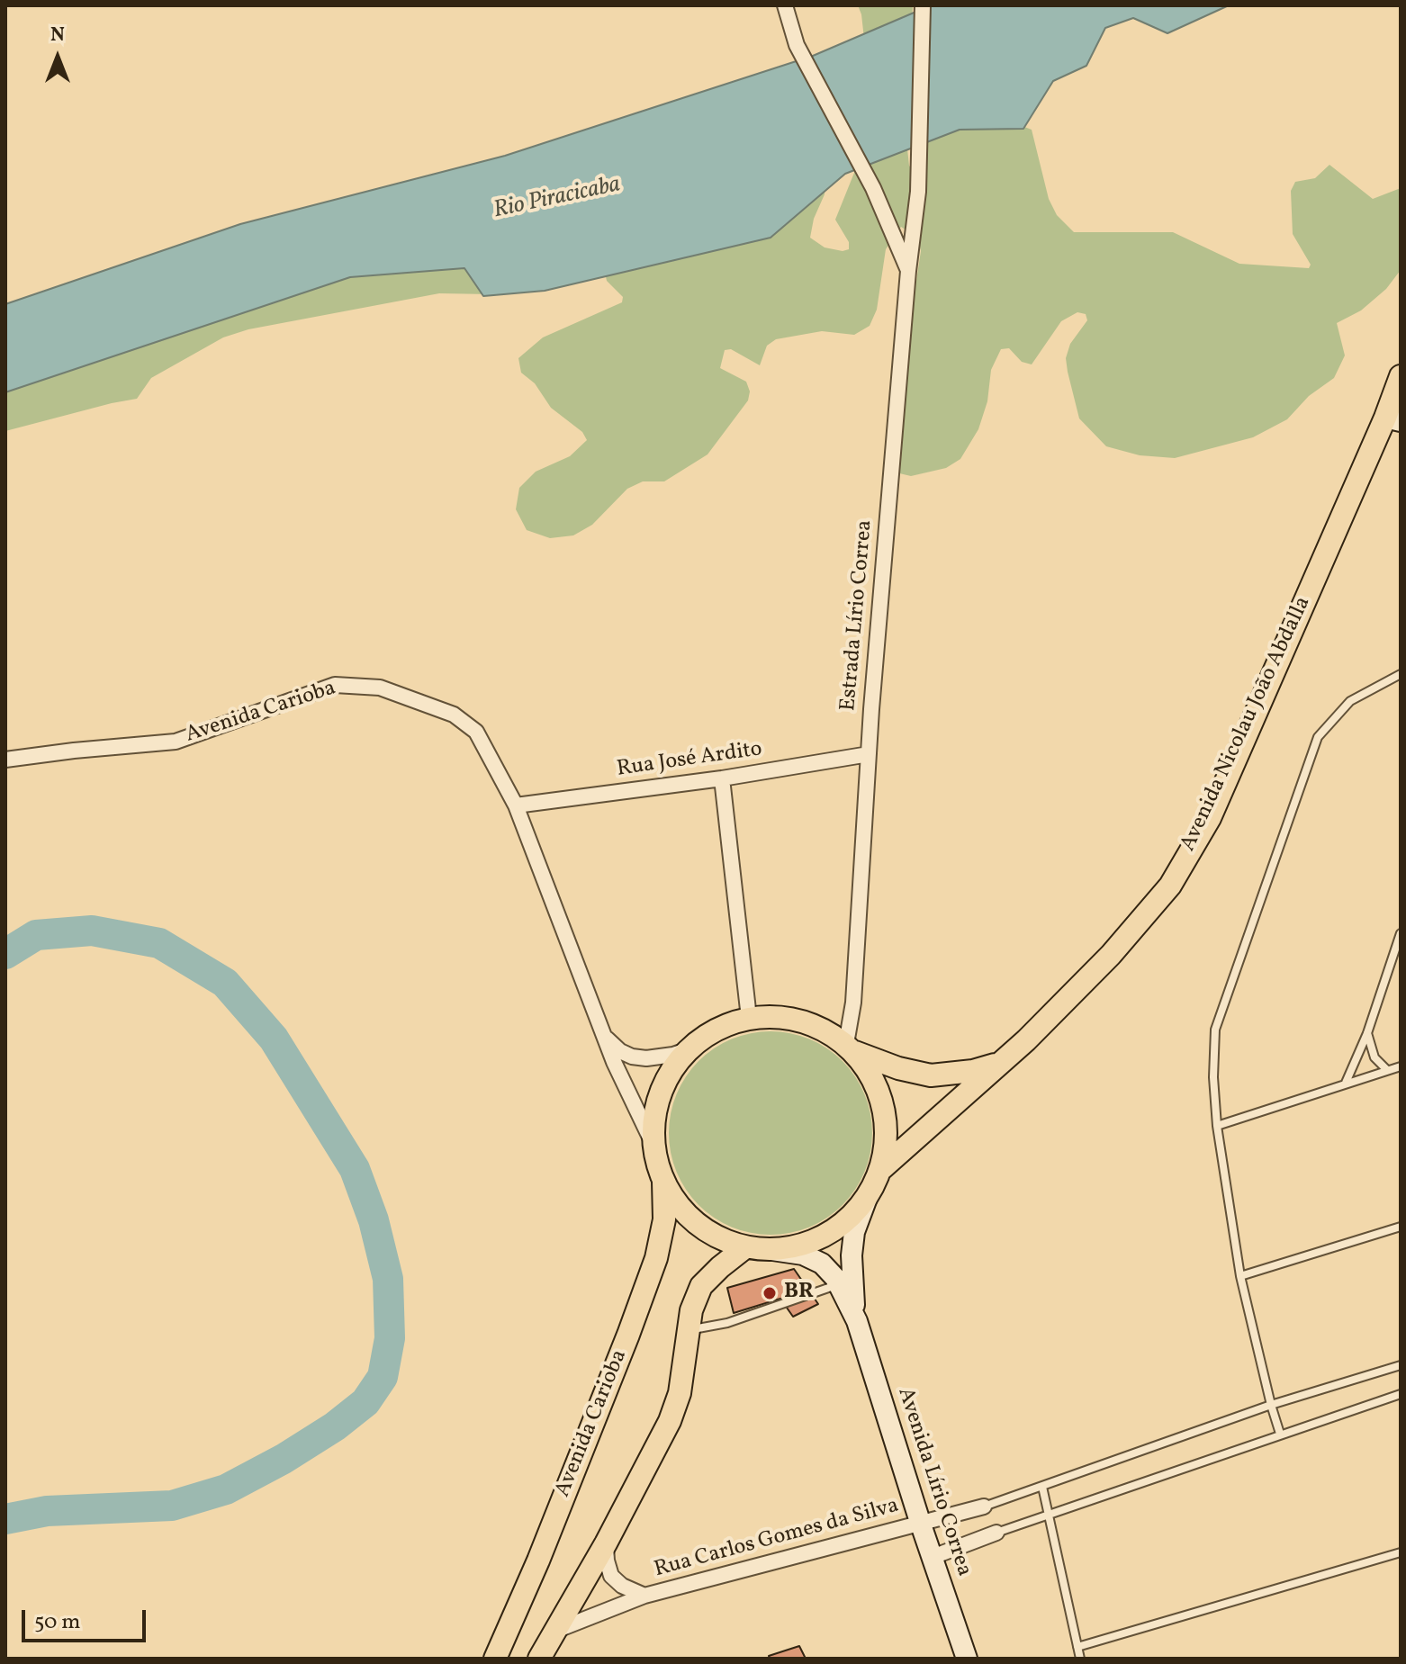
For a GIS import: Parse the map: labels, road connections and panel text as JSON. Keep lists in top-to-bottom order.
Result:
{
  "streets": {
    "main road": ["Avenida Carioba", "Avenida Nicolau João Abdalla", "Avenida Lírio Correa"],
    "street": ["Estrada Lírio Correa", "Rua José Ardito", "Rua Carlos Gomes da Silva"]
  },
  "crossings": [
    ["Estrada Lírio Correa", "Avenida Carioba"],
    ["Estrada Lírio Correa", "Avenida Nicolau João Abdalla"],
    ["Estrada Lírio Correa", "Rua José Ardito"],
    ["Estrada Lírio Correa", "Avenida Lírio Correa"],
    ["Avenida Carioba", "Avenida Nicolau João Abdalla"],
    ["Avenida Carioba", "Rua José Ardito"],
    ["Avenida Carioba", "Avenida Lírio Correa"],
    ["Avenida Nicolau João Abdalla", "Avenida Lírio Correa"],
    ["Avenida Lírio Correa", "Rua Carlos Gomes da Silva"]
  ],
  "water": ["Rio Piracicaba"],
  "places": ["BR"],
  "scale_bar": "50 m",
  "north": "top"
}
